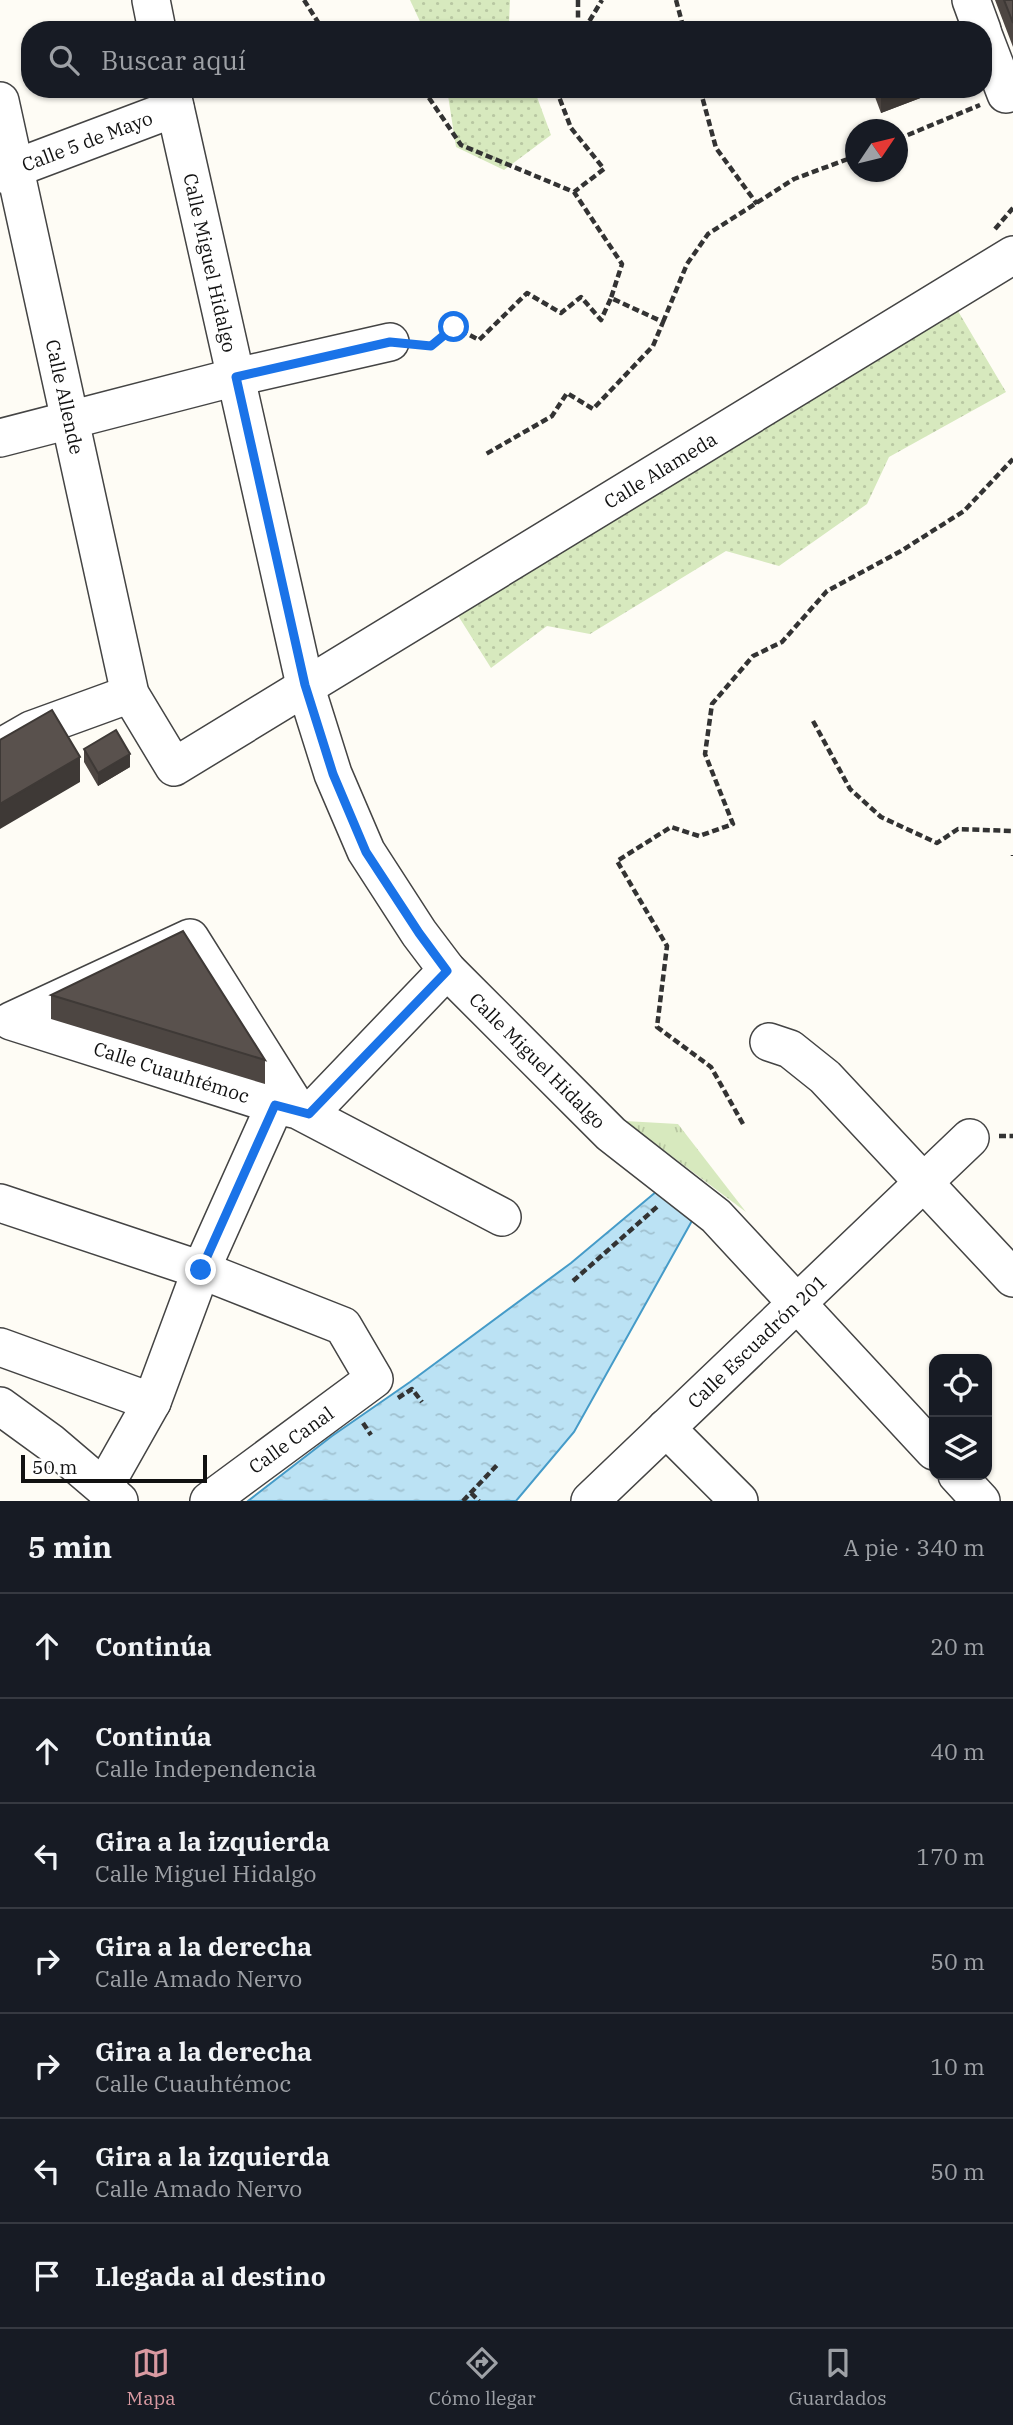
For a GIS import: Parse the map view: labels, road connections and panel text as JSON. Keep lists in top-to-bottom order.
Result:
{
  "streets": {
    "street": [
      "Calle 5 de Mayo",
      "Calle Miguel Hidalgo",
      "Calle Allende",
      "Calle Alameda",
      "Calle Cuauhtémoc",
      "Calle Escuadrón 201",
      "Calle Canal"
    ]
  },
  "crossings": [
    ["Calle 5 de Mayo", "Calle Miguel Hidalgo"],
    ["Calle 5 de Mayo", "Calle Allende"],
    ["Calle Miguel Hidalgo", "Calle Alameda"],
    ["Calle Miguel Hidalgo", "Calle Escuadrón 201"],
    ["Calle Allende", "Calle Alameda"]
  ],
  "scale_bar": "50 m",
  "north": "top right",
  "page": {
    "search": "Buscar aquí",
    "scale": "50 m",
    "heading": ["5 min", "A pie · 340 m"],
    "list": [
      ["Continúa", "20 m"],
      ["Continúa", "Calle Independencia", "40 m"],
      ["Gira a la izquierda", "Calle Miguel Hidalgo", "170 m"],
      ["Gira a la derecha", "Calle Amado Nervo", "50 m"],
      ["Gira a la derecha", "Calle Cuauhtémoc", "10 m"],
      ["Gira a la izquierda", "Calle Amado Nervo", "50 m"],
      "Llegada al destino"
    ],
    "nav": ["Mapa", "Cómo llegar", "Guardados"]
  }
}
